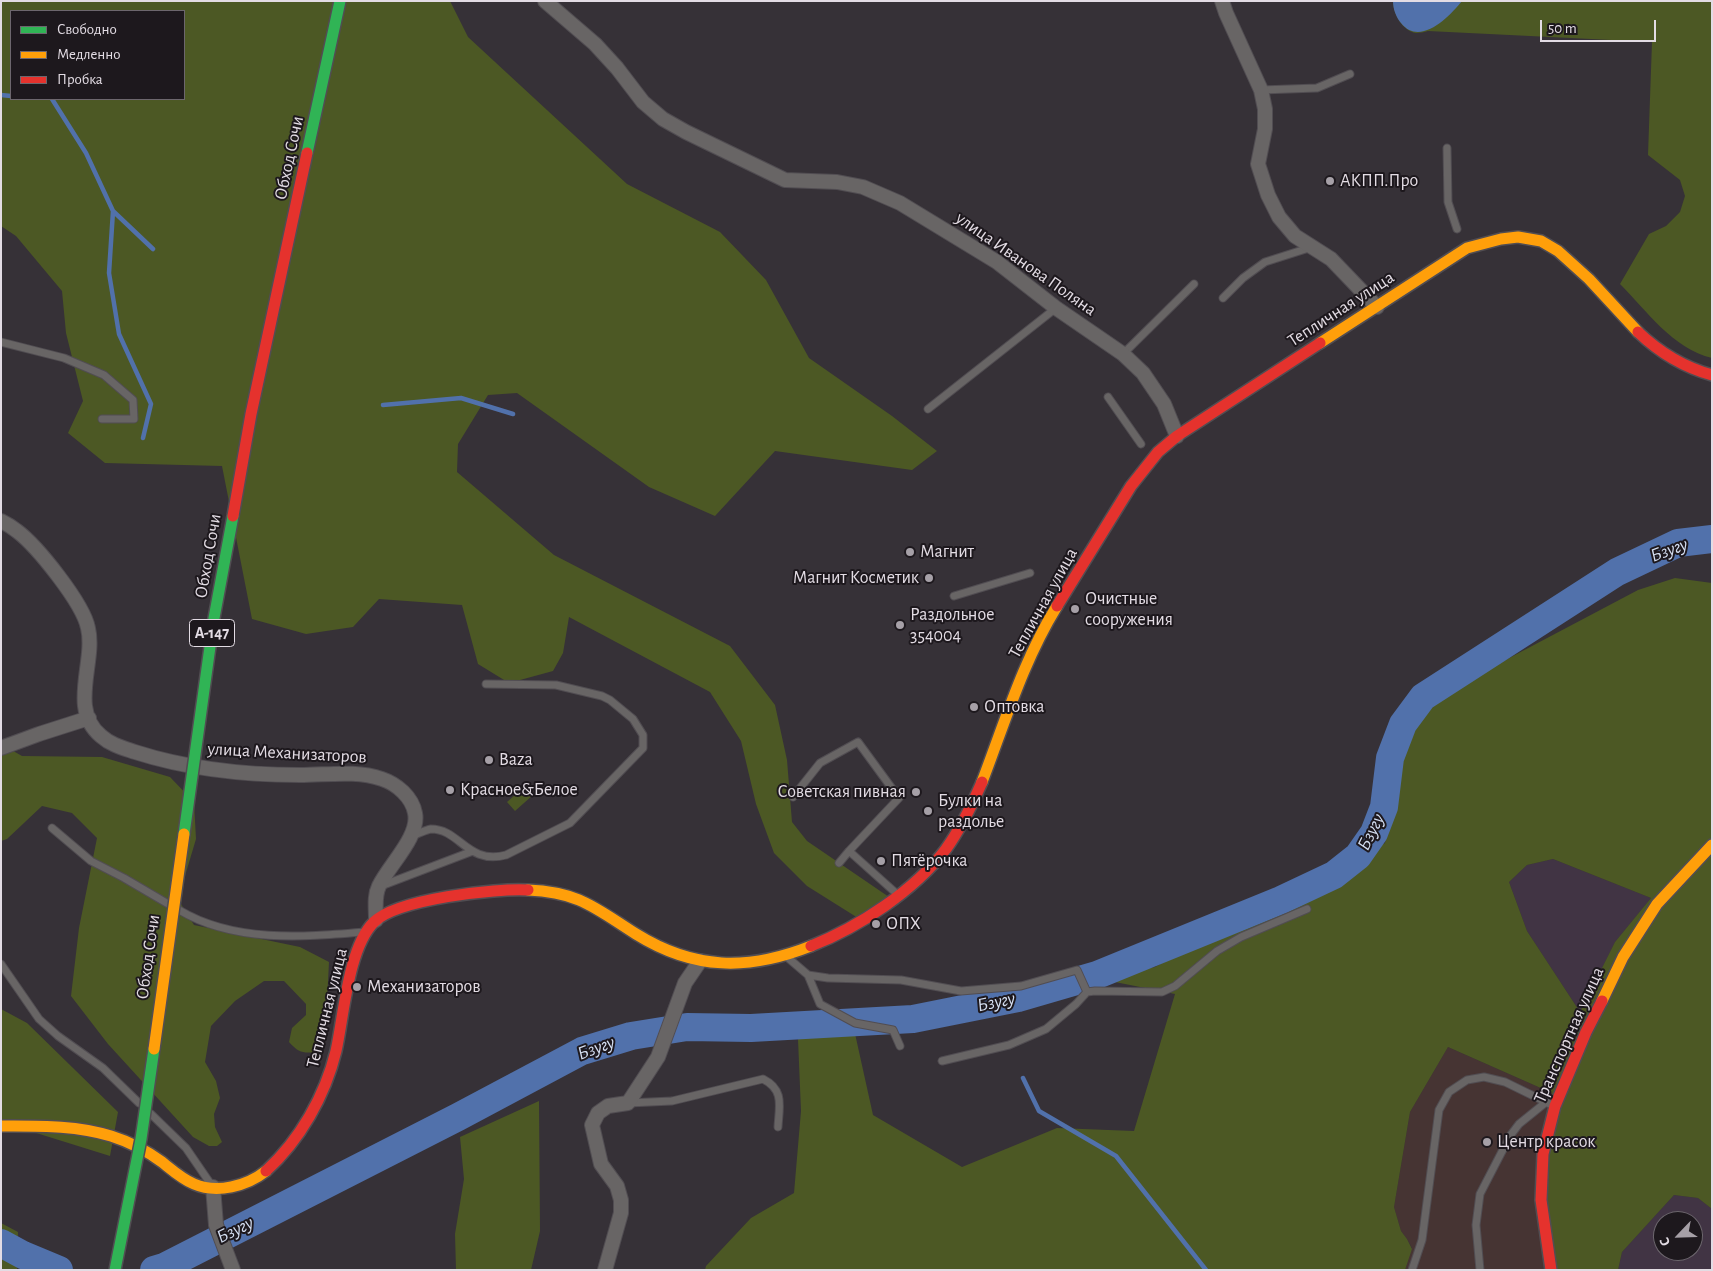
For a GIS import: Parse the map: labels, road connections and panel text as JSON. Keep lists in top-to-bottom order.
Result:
{
  "streets": {
    "main road": [
      "Обход Сочи",
      "Тепличная улица",
      "А-147",
      "Транспортная улица"
    ],
    "street": ["улица Иванова Поляна", "улица Механизаторов"]
  },
  "crossings": [
    ["улица Иванова Поляна", "Тепличная улица"],
    ["Тепличная улица", "улица Механизаторов"]
  ],
  "water": ["Бзугу"],
  "places": [
    "АКПП.Про",
    "Магнит",
    "Магнит Косметик",
    "Очистные сооружения",
    "Раздольное 354004",
    "Оптовка",
    "Baza",
    "Красное&Белое",
    "Советская пивная",
    "Булки на раздолье",
    "Пятёрочка",
    "ОПХ",
    "Механизаторов",
    "Центр красок"
  ],
  "legend": ["Свободно", "Медленно", "Пробка"],
  "scale_bar": "50 m",
  "north": "bottom left"
}
